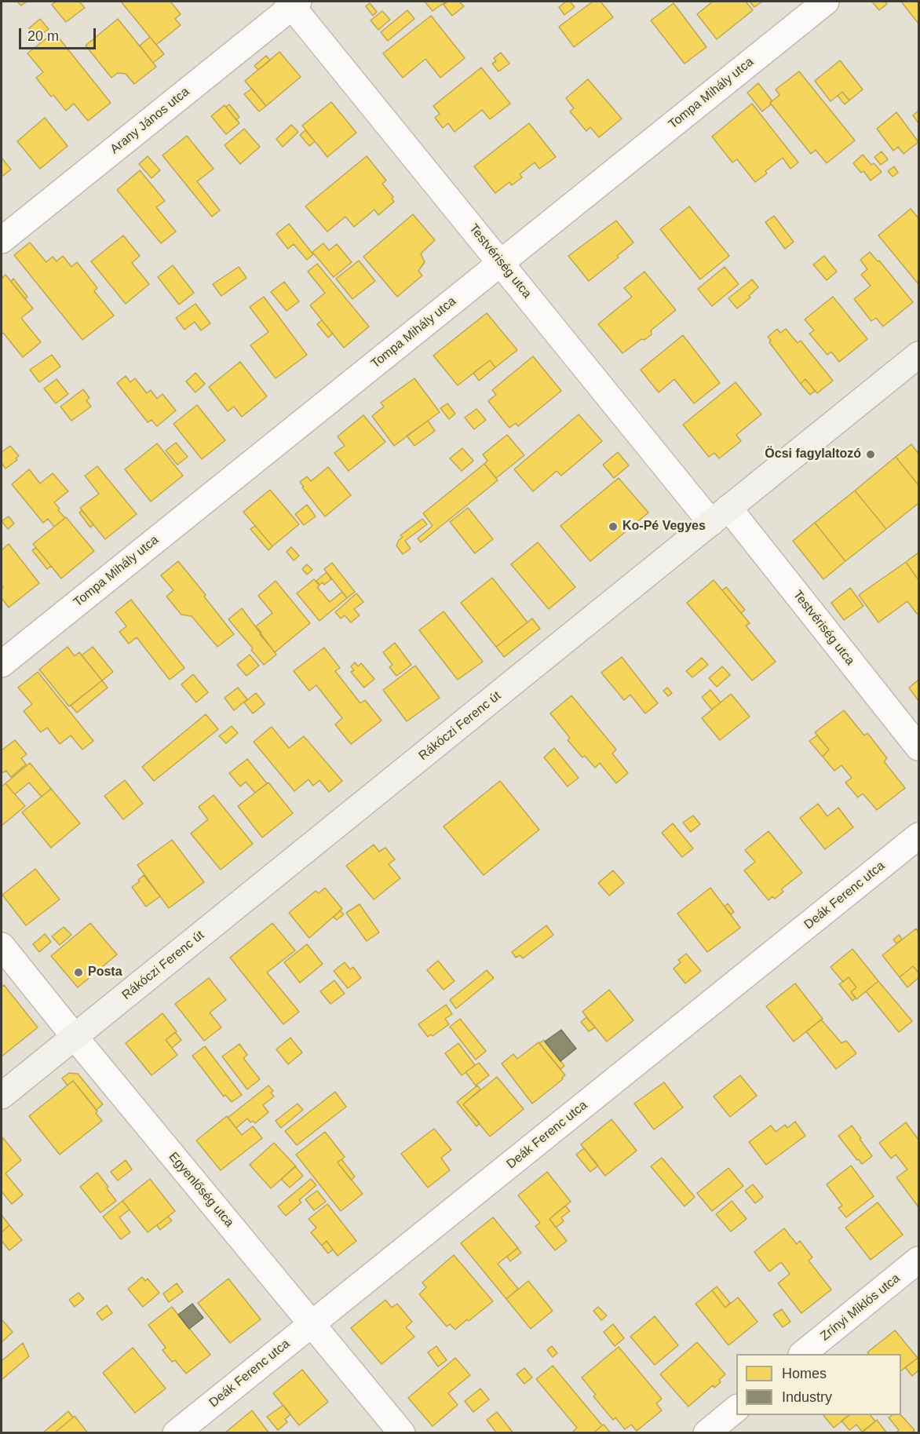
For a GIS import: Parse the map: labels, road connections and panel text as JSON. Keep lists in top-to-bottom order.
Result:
{
  "streets": {
    "street": [
      "Tompa Mihály utca",
      "Arany János utca",
      "Testvériség utca",
      "Rákóczi Ferenc út",
      "Deák Ferenc utca",
      "Egyenlőség utca",
      "Zrínyi Miklós utca"
    ]
  },
  "crossings": [
    ["Tompa Mihály utca", "Testvériség utca"],
    ["Arany János utca", "Testvériség utca"],
    ["Testvériség utca", "Rákóczi Ferenc út"],
    ["Rákóczi Ferenc út", "Egyenlőség utca"],
    ["Deák Ferenc utca", "Egyenlőség utca"]
  ],
  "places": ["Öcsi fagylaltozó", "Ko-Pé Vegyes", "Posta"],
  "legend": ["Homes", "Industry"],
  "scale_bar": "20 m"
}
